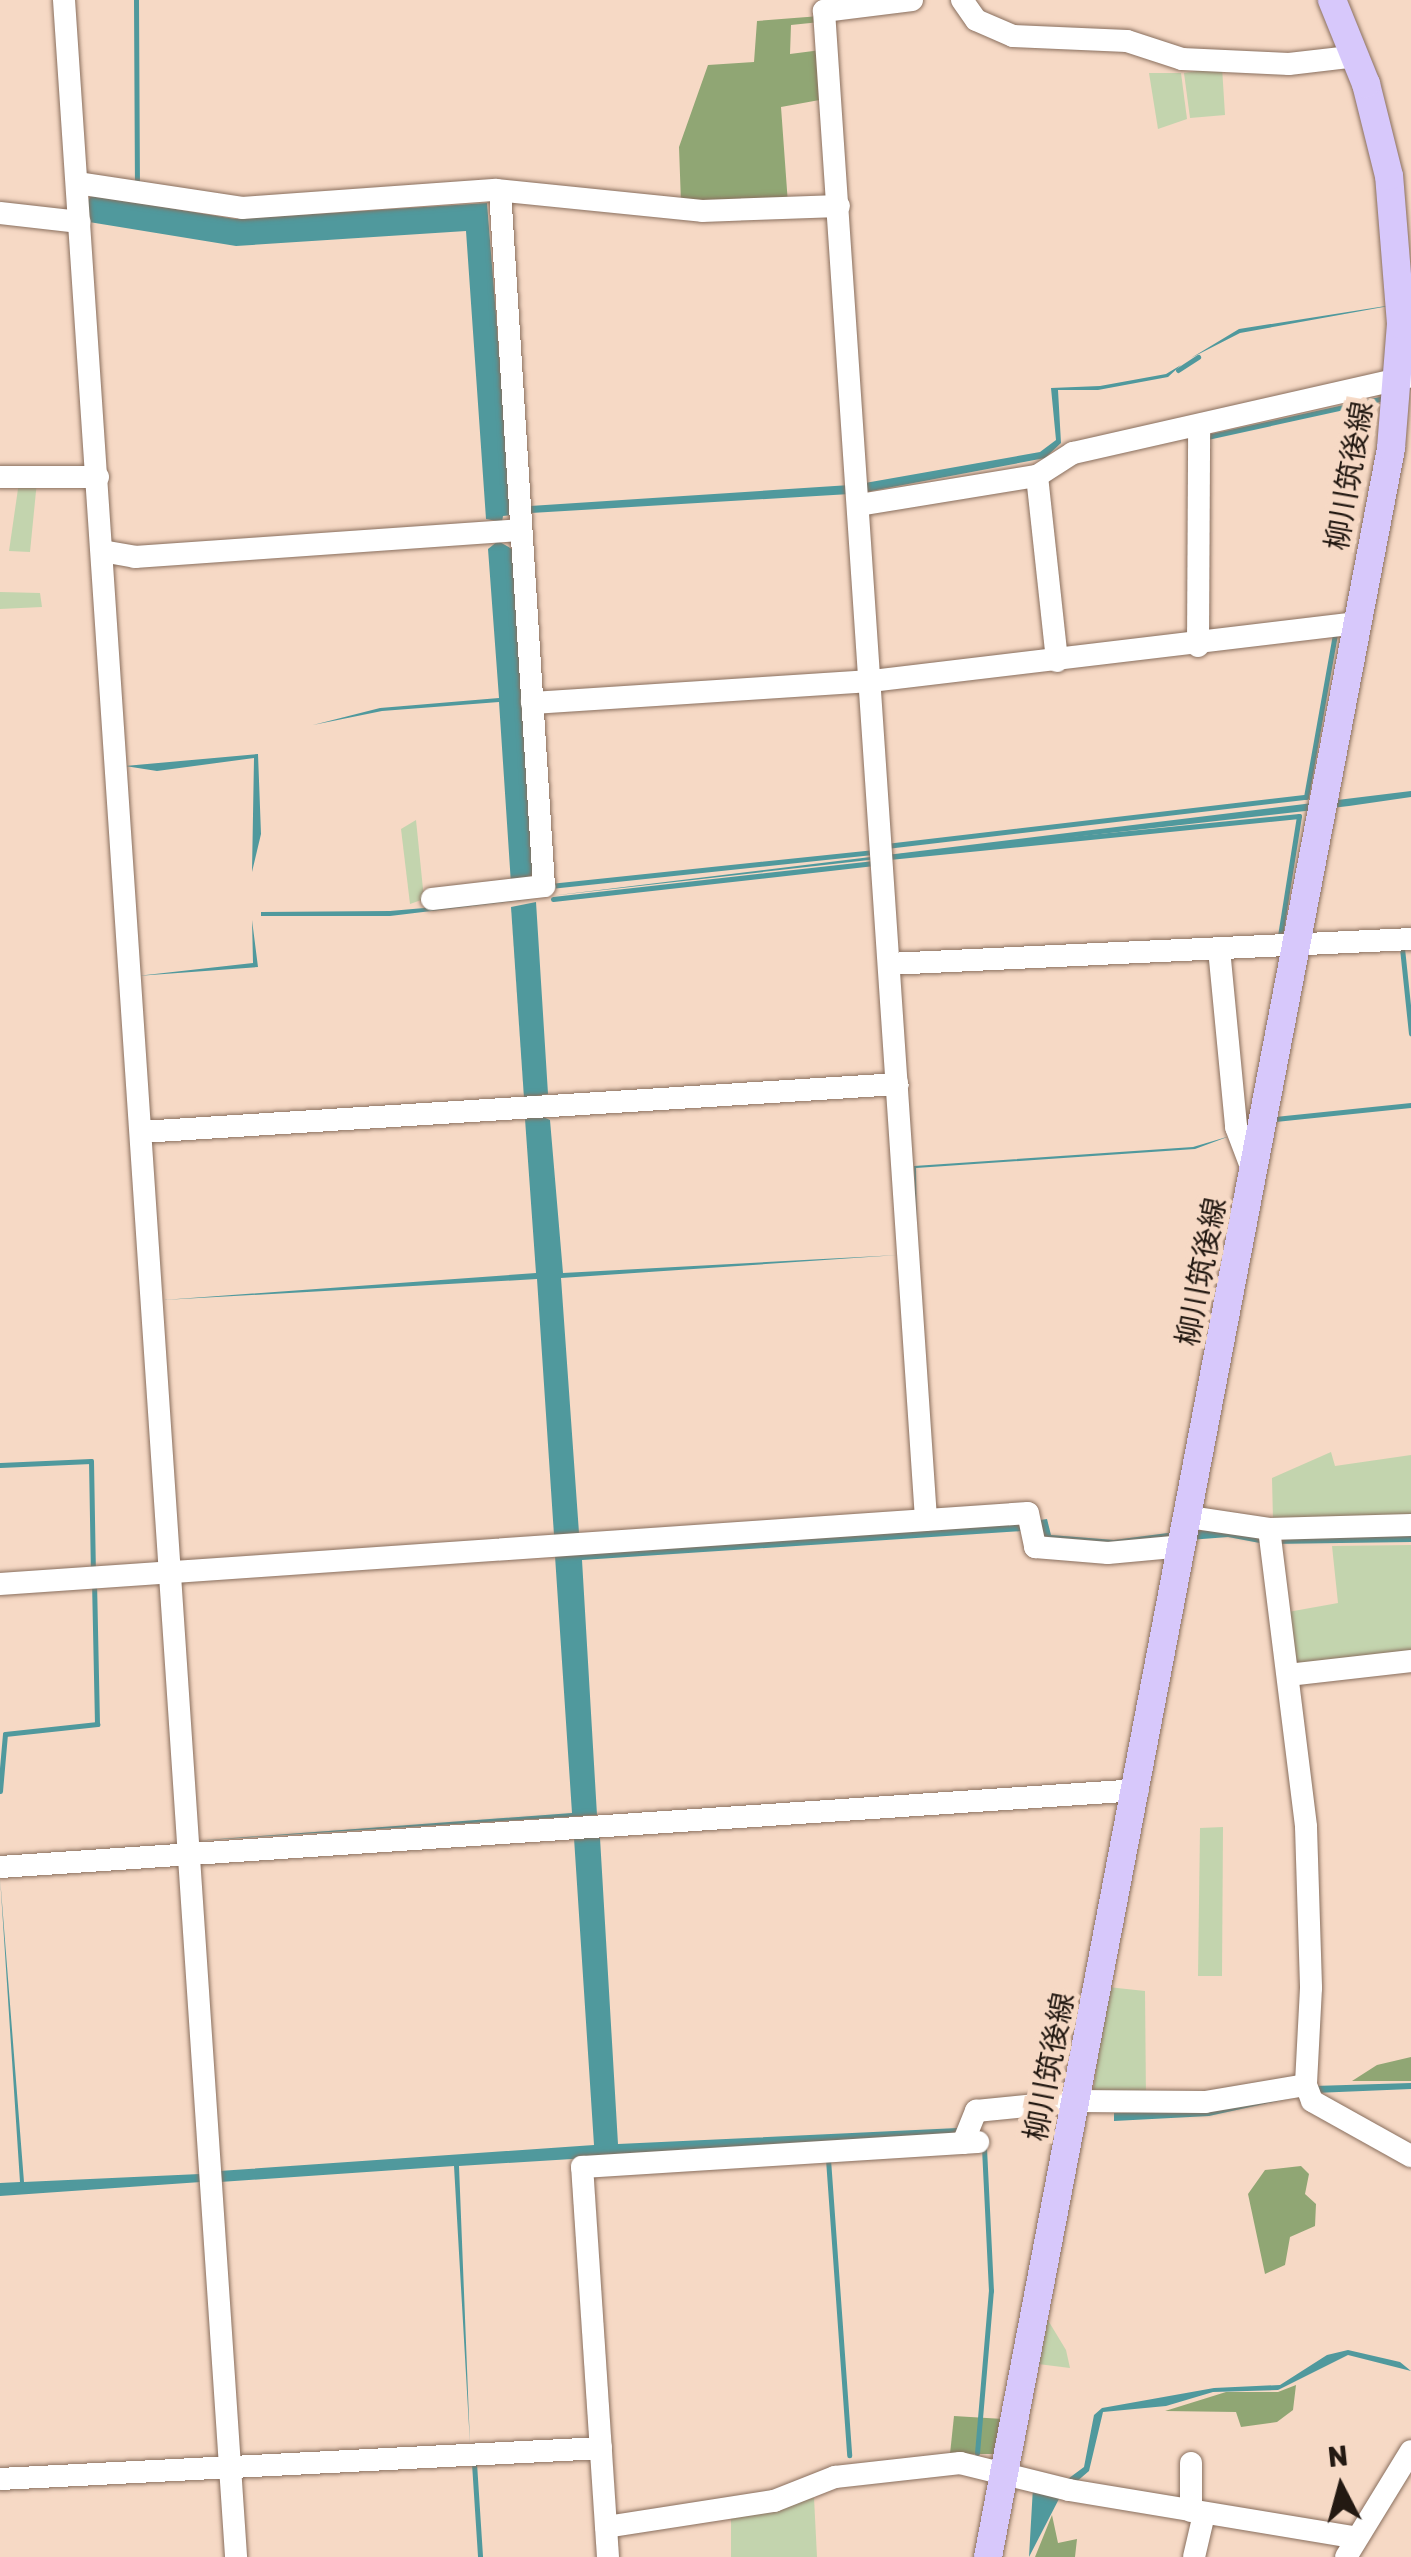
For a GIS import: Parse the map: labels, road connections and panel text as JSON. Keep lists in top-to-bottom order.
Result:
{
  "streets": {
    "main road": ["柳川筑後線"]
  },
  "north": "top"
}
